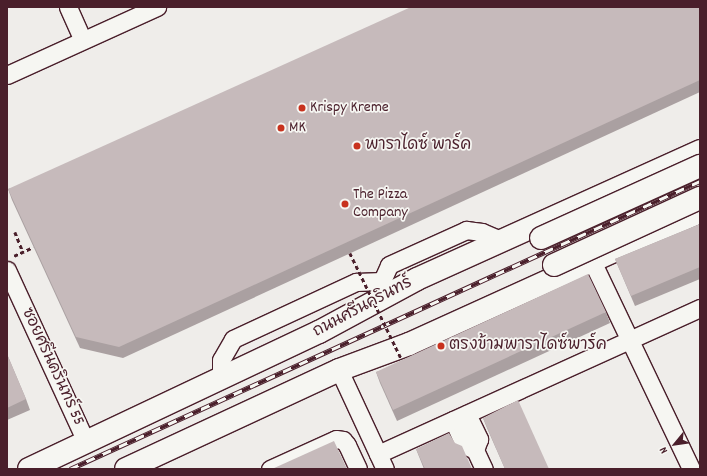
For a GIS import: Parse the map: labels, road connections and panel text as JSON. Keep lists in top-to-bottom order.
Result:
{
  "streets": {
    "main road": ["ถนนศรีนครินทร์"],
    "street": ["ซอยศรีนครินทร์ 55"]
  },
  "crossings": [
    ["ถนนศรีนครินทร์", "ซอยศรีนครินทร์ 55"]
  ],
  "places": [
    "Krispy Kreme",
    "MK",
    "พาราไดซ์ พาร์ค",
    "The Pizza Company",
    "ตรงข้ามพาราไดซ์พาร์ค"
  ],
  "north": "bottom left"
}
